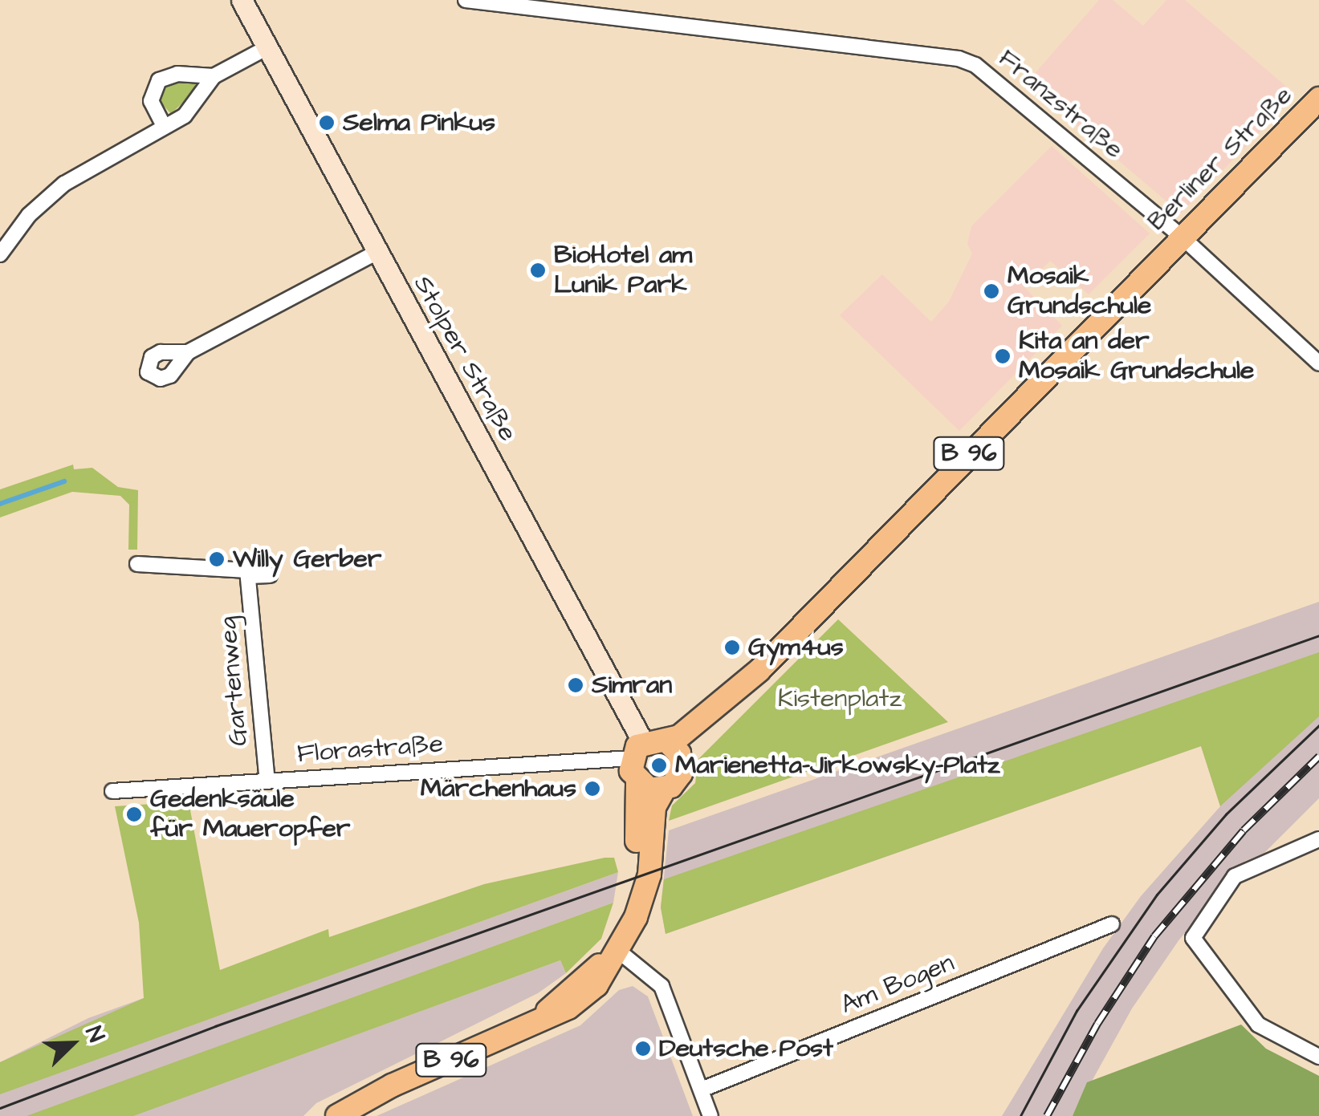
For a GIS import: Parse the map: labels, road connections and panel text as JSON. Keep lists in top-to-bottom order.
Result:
{
  "streets": {
    "main road": ["Berliner Straße", "Stolper Straße", "B 96"],
    "street": [
      "Franzstraße",
      "Gartenweg",
      "Florastraße",
      "Am Bogen"
    ]
  },
  "crossings": [
    ["Franzstraße", "Berliner Straße"],
    ["Berliner Straße", "Stolper Straße"],
    ["Berliner Straße", "B 96"],
    ["Berliner Straße", "Florastraße"],
    ["Stolper Straße", "B 96"],
    ["Stolper Straße", "Florastraße"],
    ["B 96", "Florastraße"],
    ["Gartenweg", "Florastraße"]
  ],
  "parks": ["Kistenplatz"],
  "places": [
    "Selma Pinkus",
    "BioHotel am Lunik Park",
    "Mosaik Grundschule",
    "Kita an der Mosaik Grundschule",
    "Willy Gerber",
    "Gym4us",
    "Simran",
    "Marienetta-Jirkowsky-Platz",
    "Märchenhaus",
    "Gedenksäule für Maueropfer",
    "Deutsche Post"
  ],
  "north": "top right"
}
